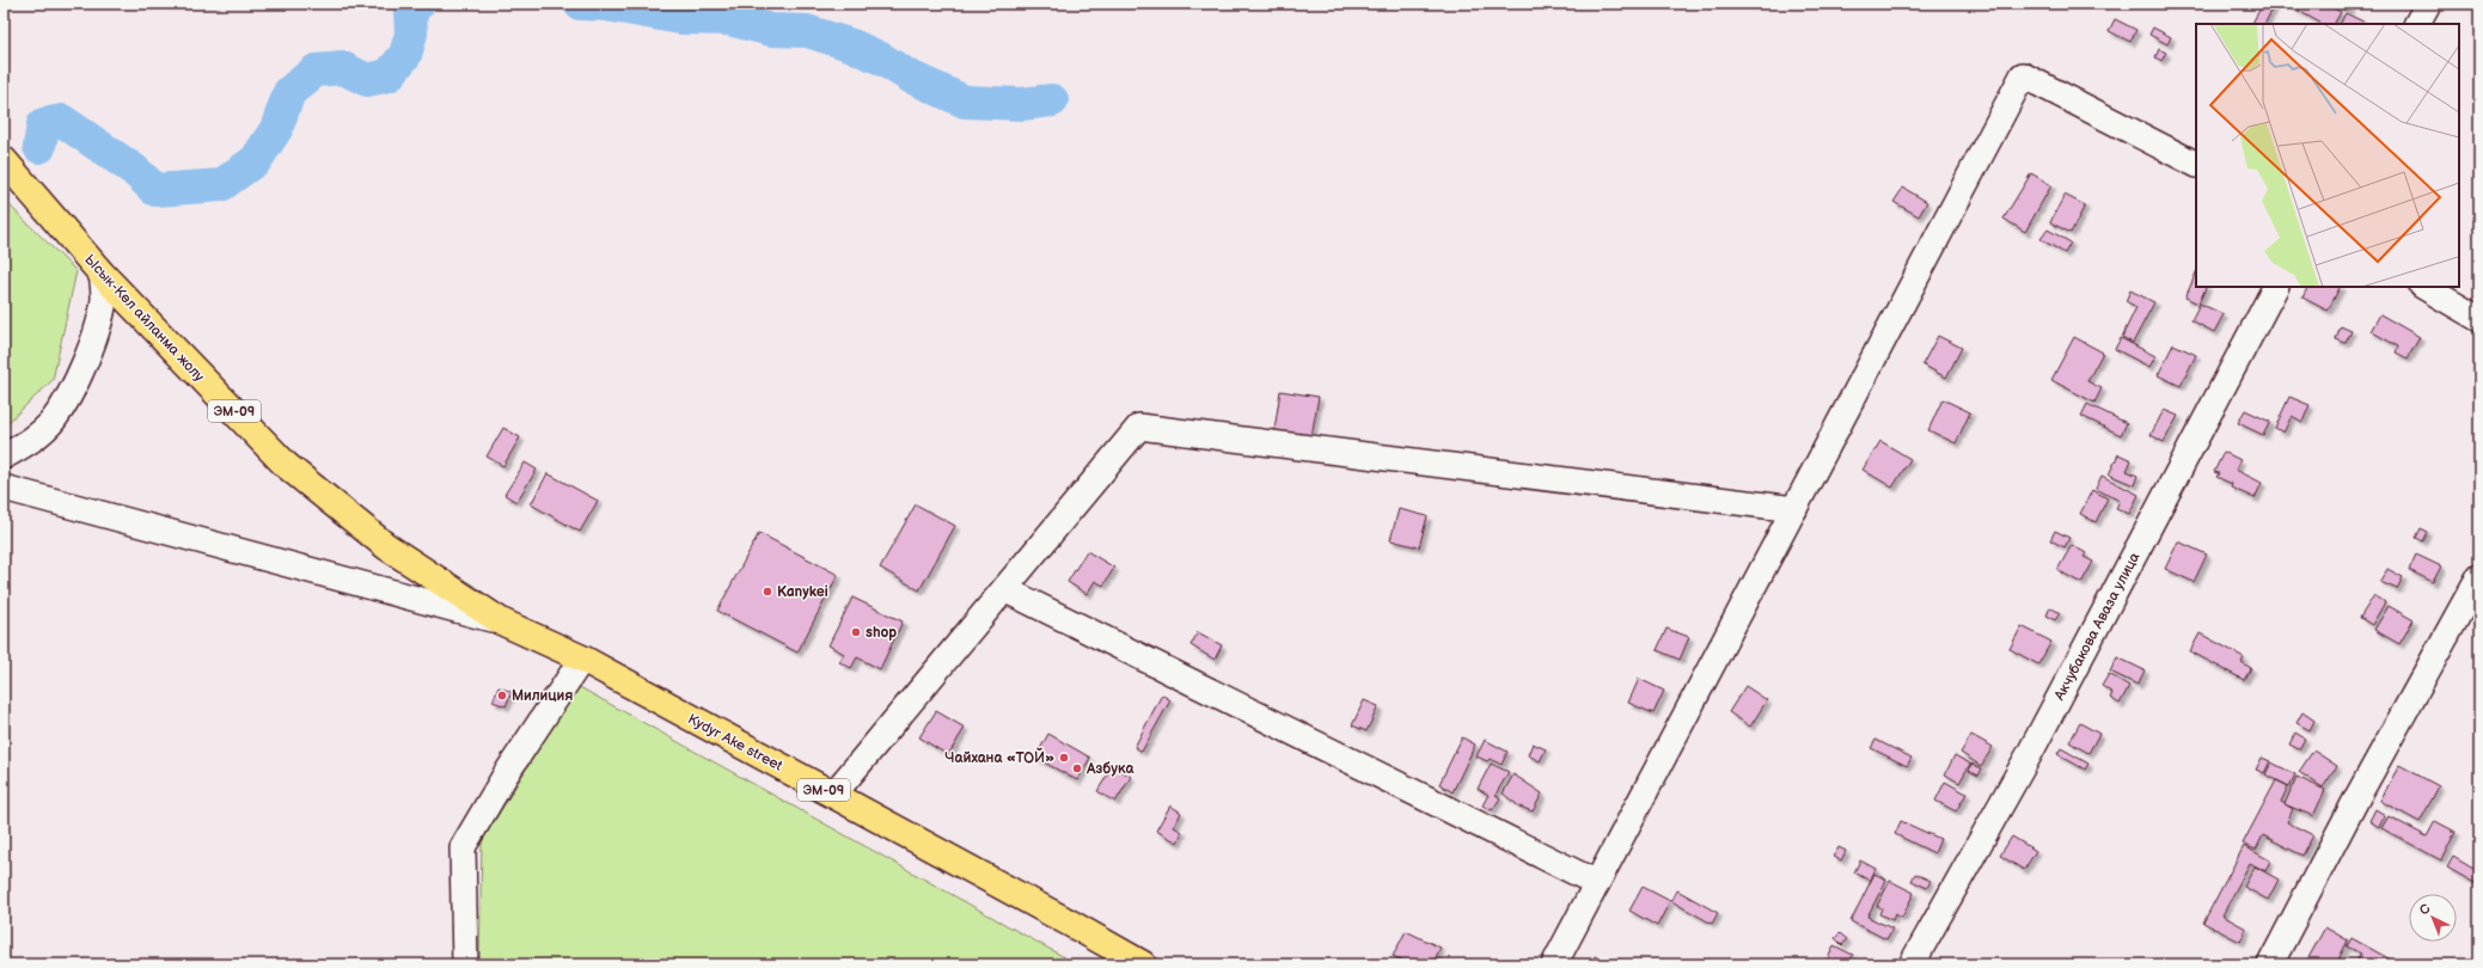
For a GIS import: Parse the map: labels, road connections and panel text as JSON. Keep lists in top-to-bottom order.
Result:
{
  "streets": {
    "highway": ["Ысык-Көл айланма жолу", "ЭМ-09", "Kydyr Ake street"],
    "street": ["Акчубакова Аваза улица"]
  },
  "crossings": [
    ["Ысык-Көл айланма жолу", "Kydyr Ake street"]
  ],
  "places": [
    "Kanykei",
    "shop",
    "Милиция",
    "Чайхана «ТОЙ»",
    "Азбука"
  ],
  "north": "top left"
}
